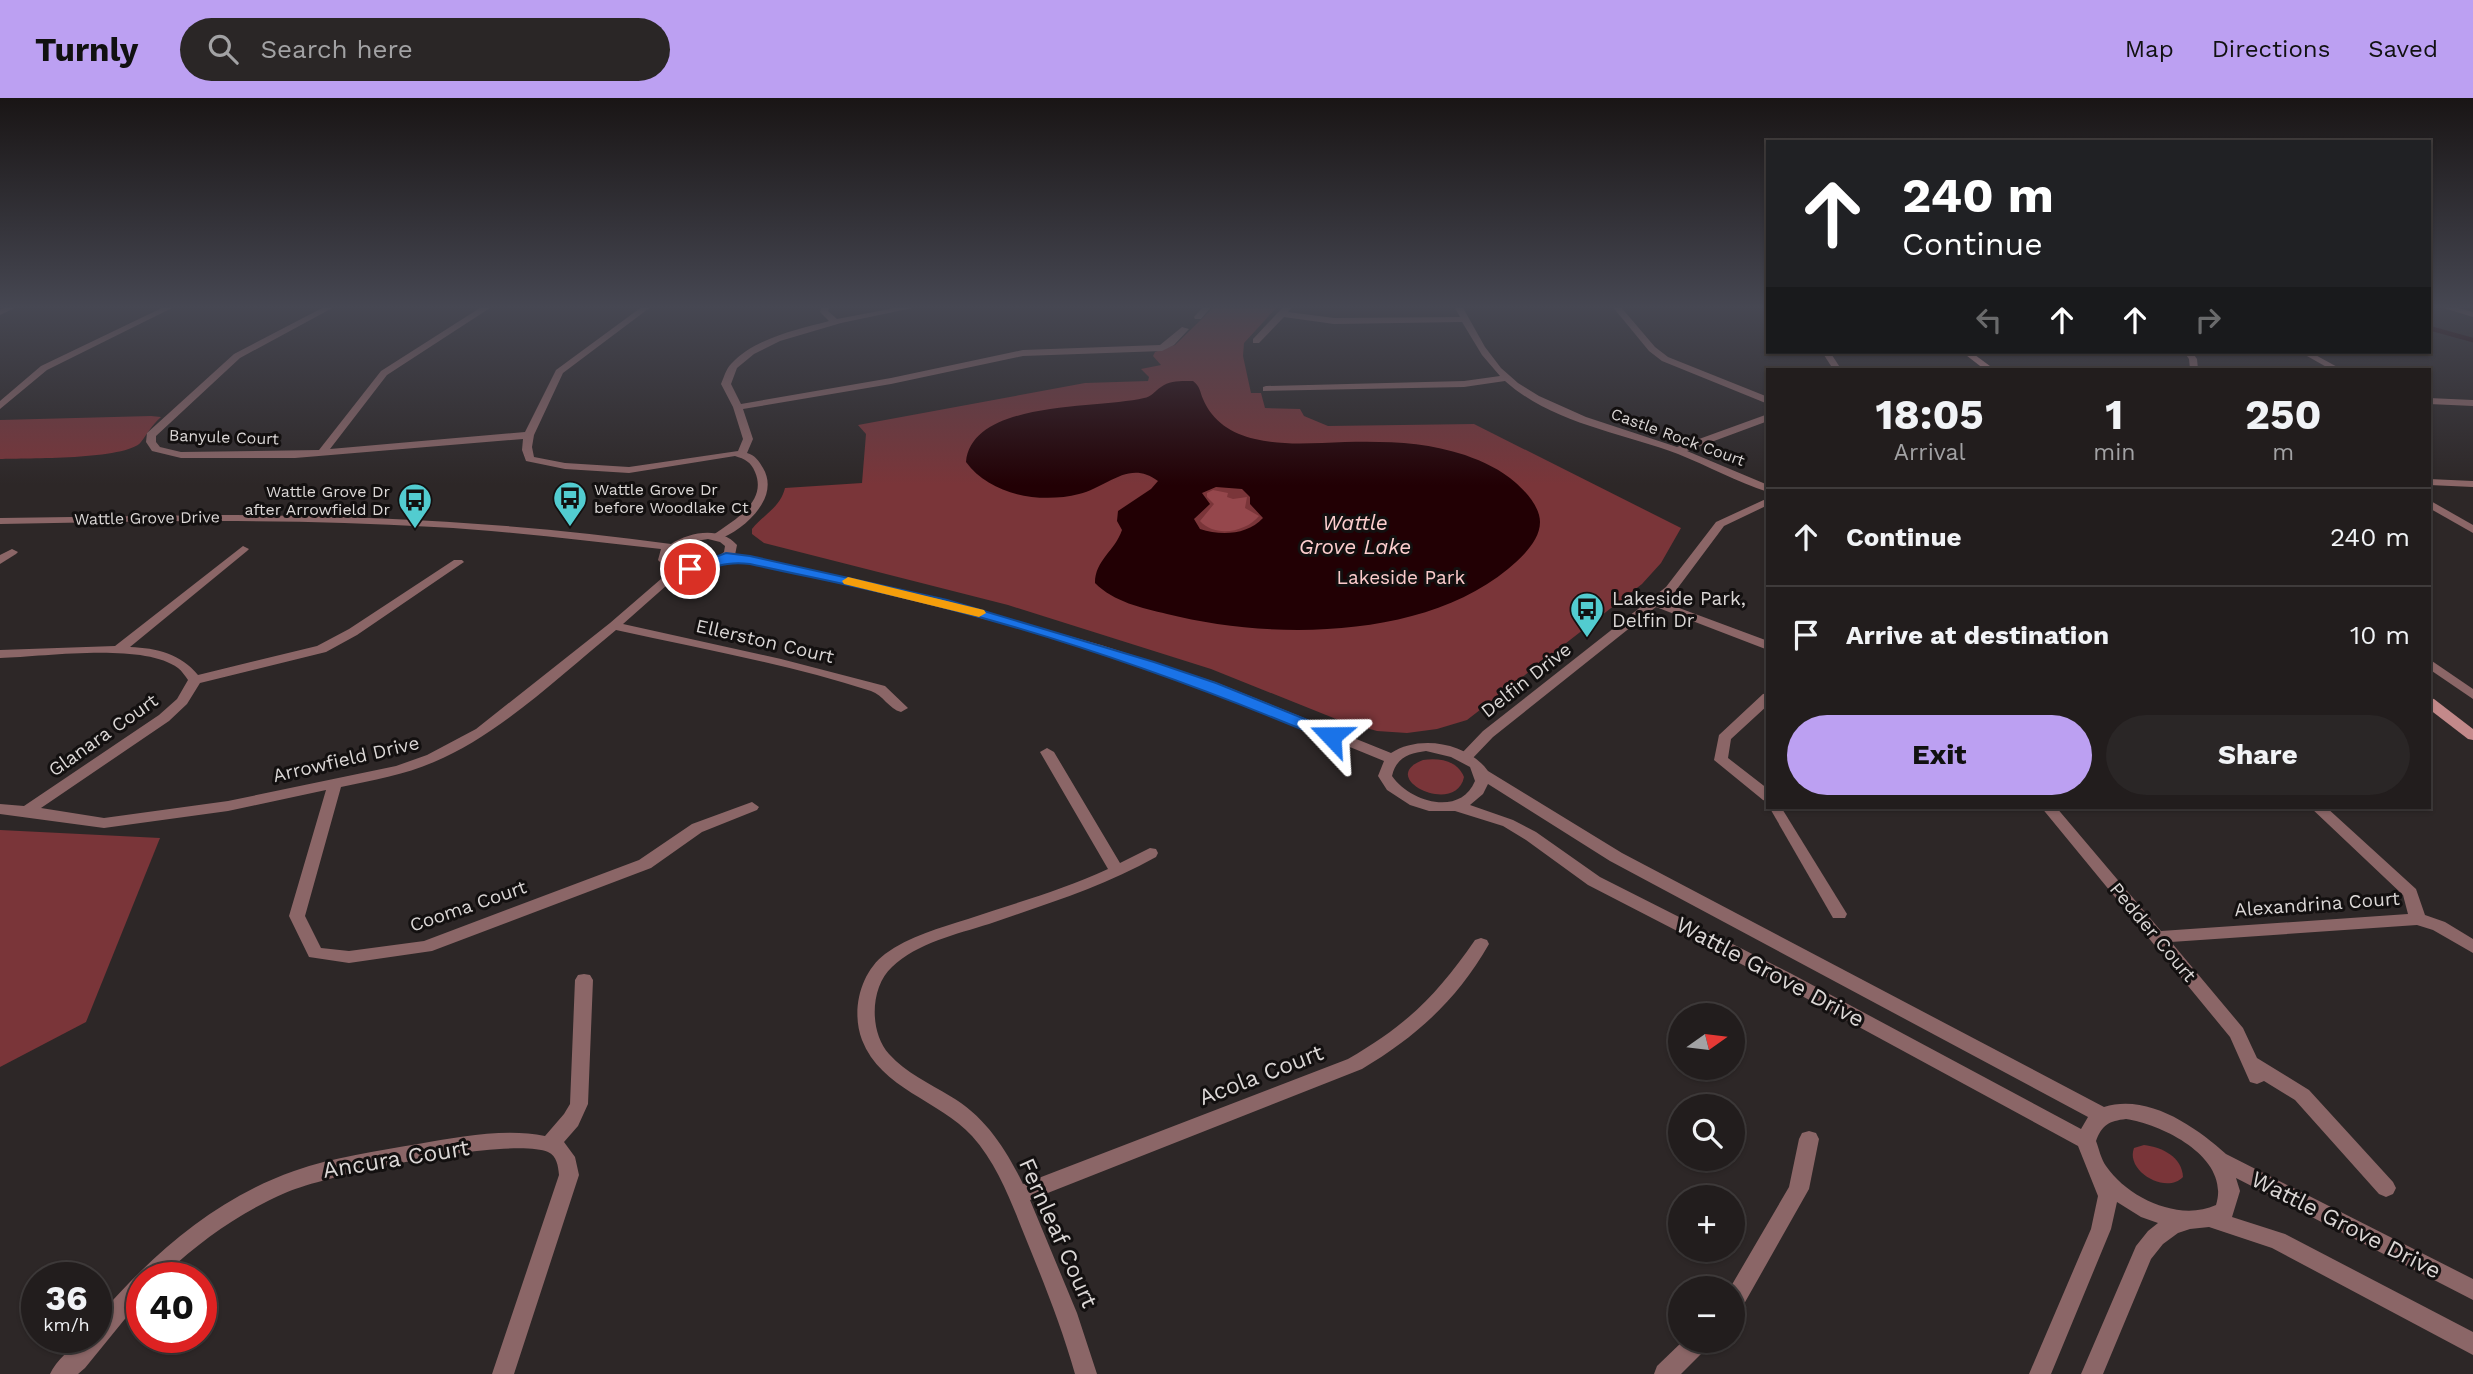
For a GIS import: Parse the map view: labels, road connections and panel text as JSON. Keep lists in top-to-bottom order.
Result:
{
  "streets": {
    "street": [
      "Banyule Court",
      "Castle Rock Court",
      "Wattle Grove Drive",
      "Ellerston Court",
      "Delfin Drive",
      "Glanara Court",
      "Arrowfield Drive",
      "Alexandrina Court",
      "Cooma Court",
      "Pedder Court",
      "Acola Court",
      "Ancura Court",
      "Fernleaf Court"
    ]
  },
  "crossings": [
    ["Wattle Grove Drive", "Delfin Drive"],
    ["Ellerston Court", "Arrowfield Drive"],
    ["Glanara Court", "Arrowfield Drive"],
    ["Arrowfield Drive", "Cooma Court"],
    ["Alexandrina Court", "Pedder Court"],
    ["Acola Court", "Fernleaf Court"]
  ],
  "water": ["Wattle Grove Lake"],
  "parks": ["Lakeside Park"],
  "places": {
    "bus stop": ["Wattle Grove Dr before Woodlake Ct", "Wattle Grove Dr after Arrowfield Dr", "Lakeside Park, Delfin Dr"]
  },
  "north": "right",
  "page": {
    "header": "Turnly",
    "search": "Search here",
    "nav": ["Map", "Directions", "Saved"],
    "turn": ["240 m", "Continue"],
    "eta": [
      "18:05",
      "Arrival",
      "1",
      "min",
      "250",
      "m"
    ],
    "list": [
      {
        "name": "Continue",
        "value": "240 m"
      },
      {
        "name": "Arrive at destination",
        "value": "10 m"
      }
    ],
    "buttons": ["Exit", "Share"],
    "map_buttons": ["+", "−"],
    "speed": "36 km/h",
    "limit": "40"
  }
}
